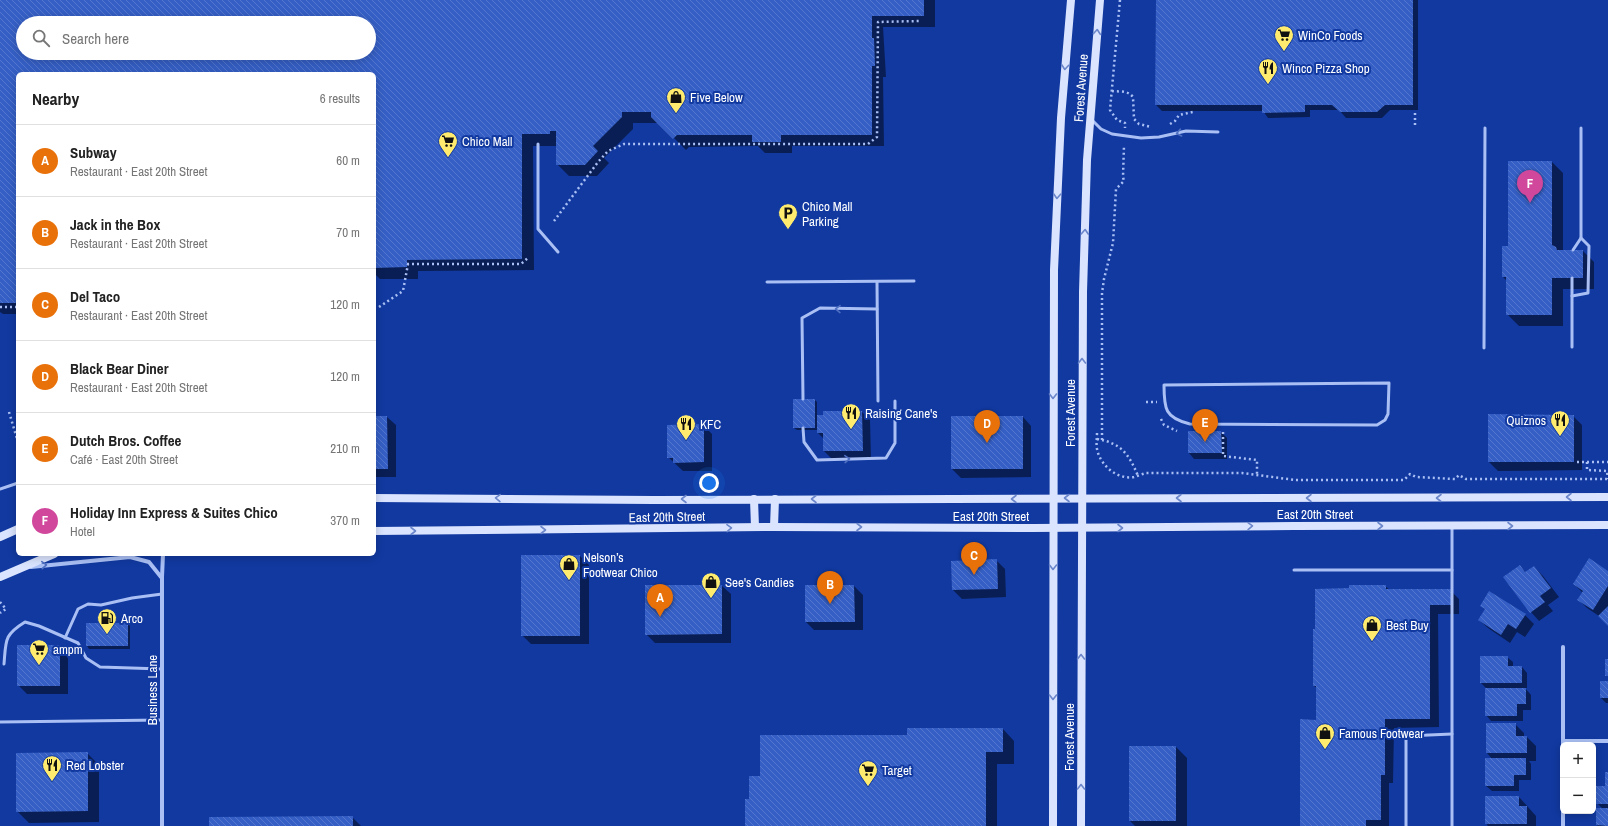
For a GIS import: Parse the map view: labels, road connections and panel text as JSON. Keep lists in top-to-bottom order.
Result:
{
  "streets": {
    "street": ["Forest Avenue", "East 20th Street", "Business Lane"]
  },
  "crossings": [
    ["Forest Avenue", "East 20th Street"]
  ],
  "places": {
    "supermarket": [
      "WinCo Foods",
      "Chico Mall",
      "ampm",
      "Target"
    ],
    "restaurant": [
      "Winco Pizza Shop",
      "Raising Cane's",
      "Quiznos",
      "KFC",
      "Red Lobster"
    ],
    "shop": [
      "Five Below",
      "Nelson’s Footwear Chico",
      "See's Candies",
      "Best Buy",
      "Famous Footwear"
    ],
    "parking": ["Chico Mall Parking"],
    "fuel station": ["Arco"]
  },
  "page": {
    "search": "Search here",
    "heading": ["Nearby", "6 results"],
    "list": [
      {
        "mark": "A",
        "name": "Subway",
        "note": "Restaurant · East 20th Street",
        "value": "60 m"
      },
      {
        "mark": "B",
        "name": "Jack in the Box",
        "note": "Restaurant · East 20th Street",
        "value": "70 m"
      },
      {
        "mark": "C",
        "name": "Del Taco",
        "note": "Restaurant · East 20th Street",
        "value": "120 m"
      },
      {
        "mark": "D",
        "name": "Black Bear Diner",
        "note": "Restaurant · East 20th Street",
        "value": "120 m"
      },
      {
        "mark": "E",
        "name": "Dutch Bros. Coffee",
        "note": "Café · East 20th Street",
        "value": "210 m"
      },
      {
        "mark": "F",
        "name": "Holiday Inn Express & Suites Chico",
        "note": "Hotel",
        "value": "370 m"
      }
    ],
    "pins": [
      "F",
      "E",
      "D",
      "C",
      "B",
      "A"
    ],
    "map_buttons": ["+", "−"]
  }
}
